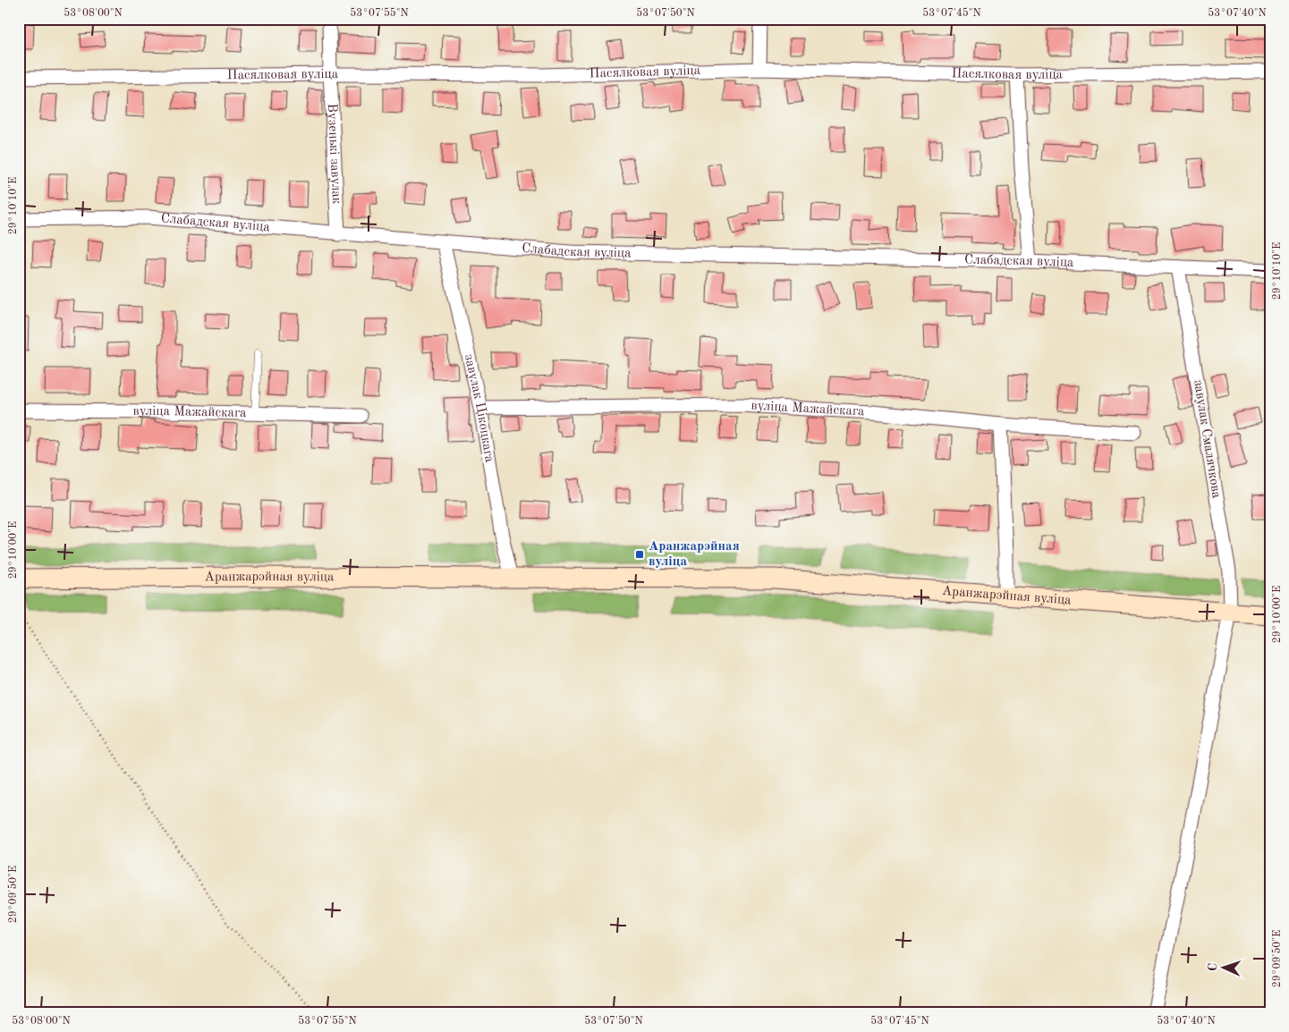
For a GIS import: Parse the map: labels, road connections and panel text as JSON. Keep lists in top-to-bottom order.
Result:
{
  "streets": {
    "main road": ["Аранжарэйная вуліца"],
    "street": [
      "Пасялковая вуліца",
      "Вузенькі завулак",
      "Слабадская вуліца",
      "завулак Цікоцкага",
      "вуліца Мажайскага",
      "завулак Смалячкова"
    ]
  },
  "crossings": [
    ["Пасялковая вуліца", "Вузенькі завулак"],
    ["Вузенькі завулак", "Слабадская вуліца"],
    ["Слабадская вуліца", "завулак Цікоцкага"],
    ["Слабадская вуліца", "завулак Смалячкова"],
    ["завулак Цікоцкага", "вуліца Мажайскага"],
    ["завулак Цікоцкага", "Аранжарэйная вуліца"],
    ["завулак Смалячкова", "Аранжарэйная вуліца"]
  ],
  "places": {
    "transit": ["Аранжарэйная вуліца"]
  },
  "north": "left",
  "coordinates": [
    "53°08'00\"N",
    "53°07'55\"N",
    "53°07'50\"N",
    "53°07'45\"N",
    "53°07'40\"N",
    "29°10'10\"E",
    "29°10'00\"E",
    "29°09'50\"E"
  ]
}
